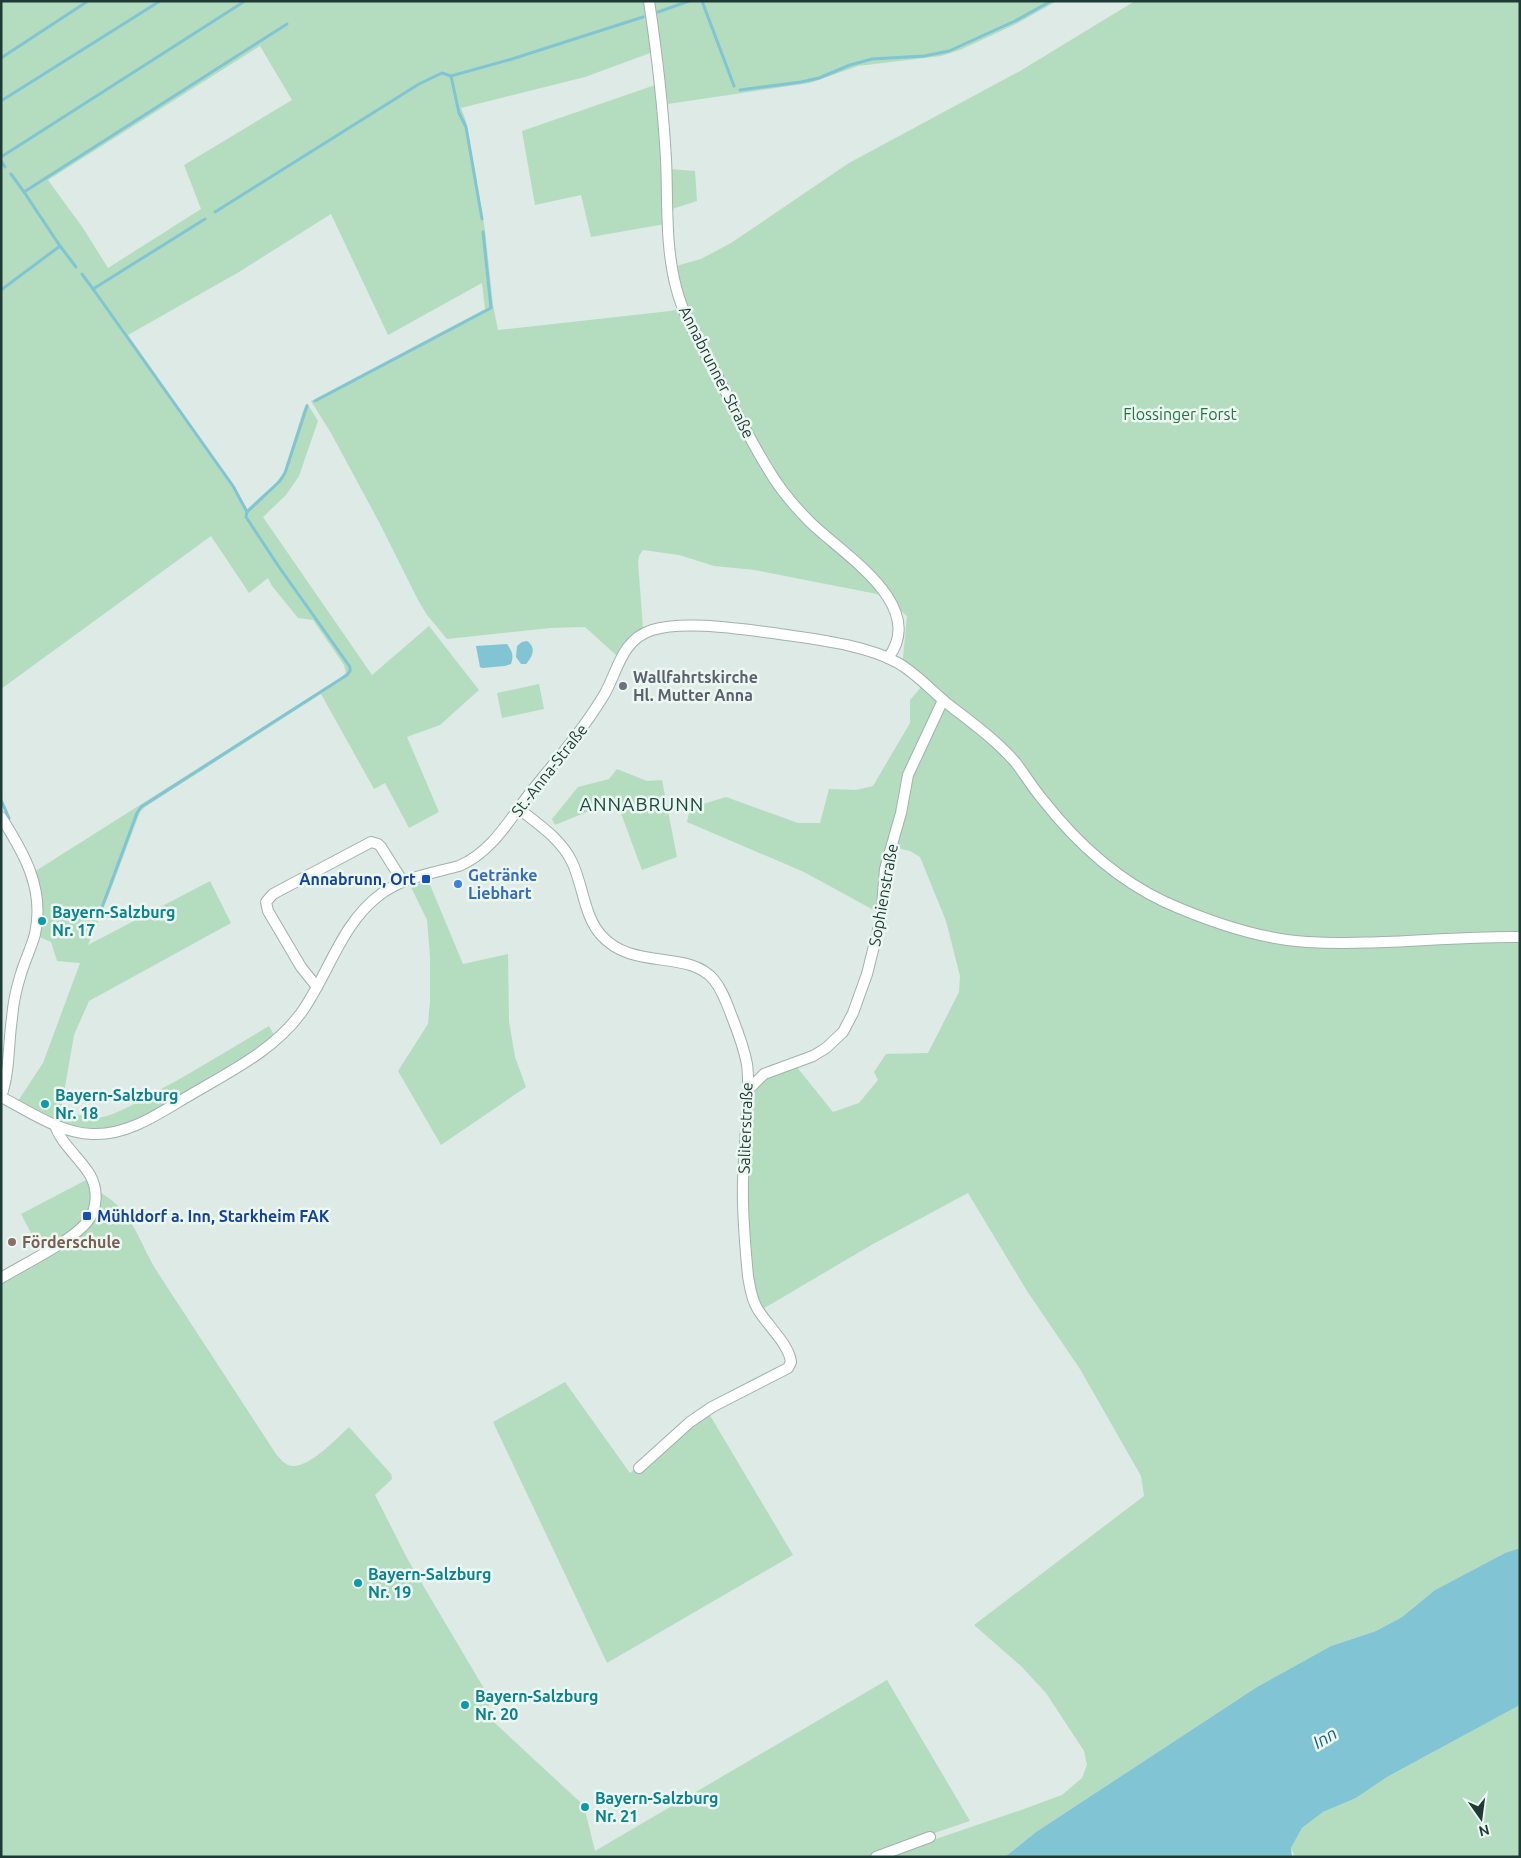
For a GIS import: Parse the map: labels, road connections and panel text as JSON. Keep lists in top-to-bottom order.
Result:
{
  "streets": {
    "street": [
      "Annabrunner Straße",
      "St.-Anna-Straße",
      "Sophienstraße",
      "Saliterstraße"
    ]
  },
  "crossings": [
    ["Annabrunner Straße", "St.-Anna-Straße"],
    ["St.-Anna-Straße", "Sophienstraße"],
    ["St.-Anna-Straße", "Saliterstraße"],
    ["Sophienstraße", "Saliterstraße"]
  ],
  "districts": ["ANNABRUNN"],
  "water": ["Inn"],
  "parks": ["Flossinger Forst"],
  "places": {
    "other": [
      "Wallfahrtskirche Hl. Mutter Anna",
      "Getränke Liebhart",
      "Bayern-Salzburg Nr. 17",
      "Bayern-Salzburg Nr. 18",
      "Förderschule",
      "Bayern-Salzburg Nr. 19",
      "Bayern-Salzburg Nr. 20",
      "Bayern-Salzburg Nr. 21"
    ],
    "transit": ["Annabrunn, Ort", "Mühldorf a. Inn, Starkheim FAK"]
  },
  "north": "bottom"
}
